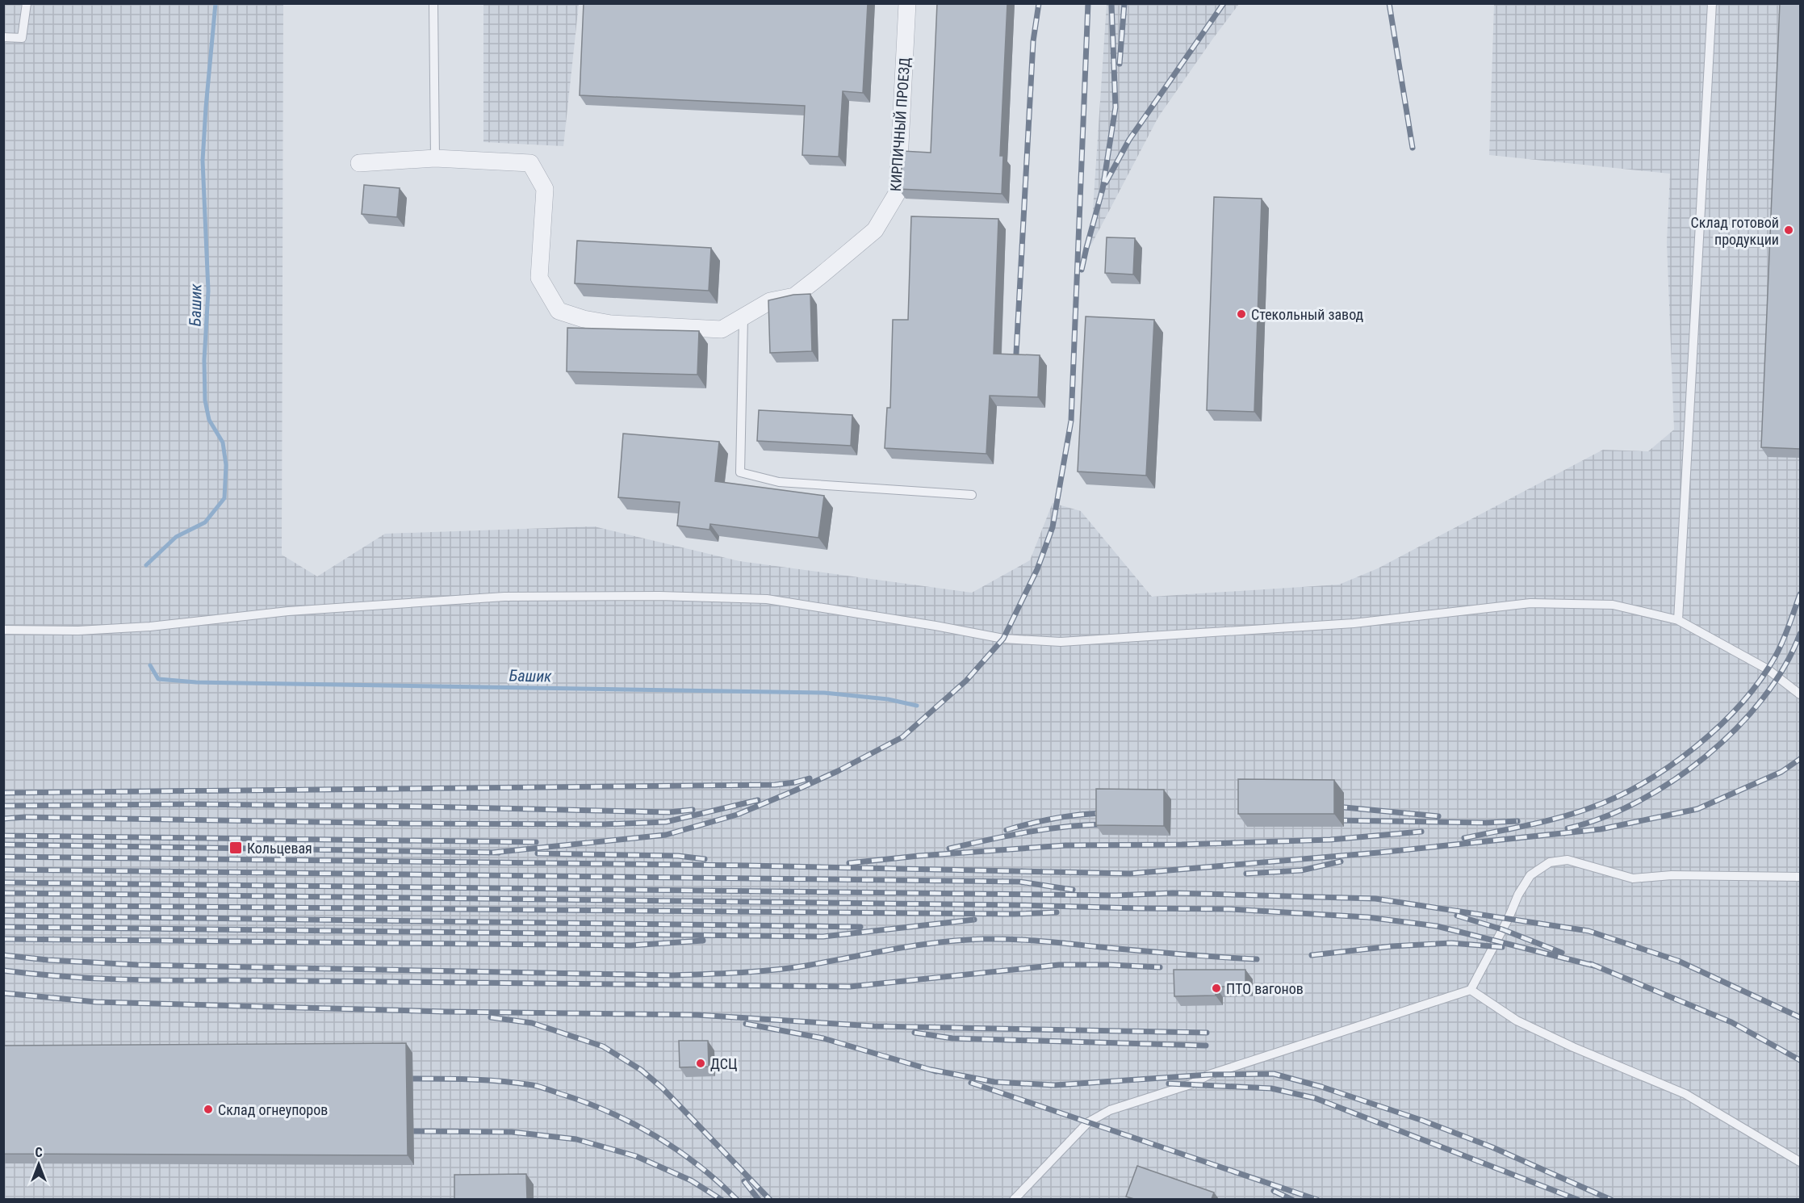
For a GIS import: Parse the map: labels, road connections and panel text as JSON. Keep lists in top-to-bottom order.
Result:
{
  "streets": {
    "street": ["КИРПИЧНЫЙ ПРОЕЗД"]
  },
  "water": ["Башик"],
  "places": {
    "other": [
      "Склад готовой продукции",
      "Стекольный завод",
      "ПТО вагонов",
      "ДСЦ",
      "Склад огнеупоров"
    ],
    "transit": ["Кольцевая"]
  },
  "north": "top"
}
